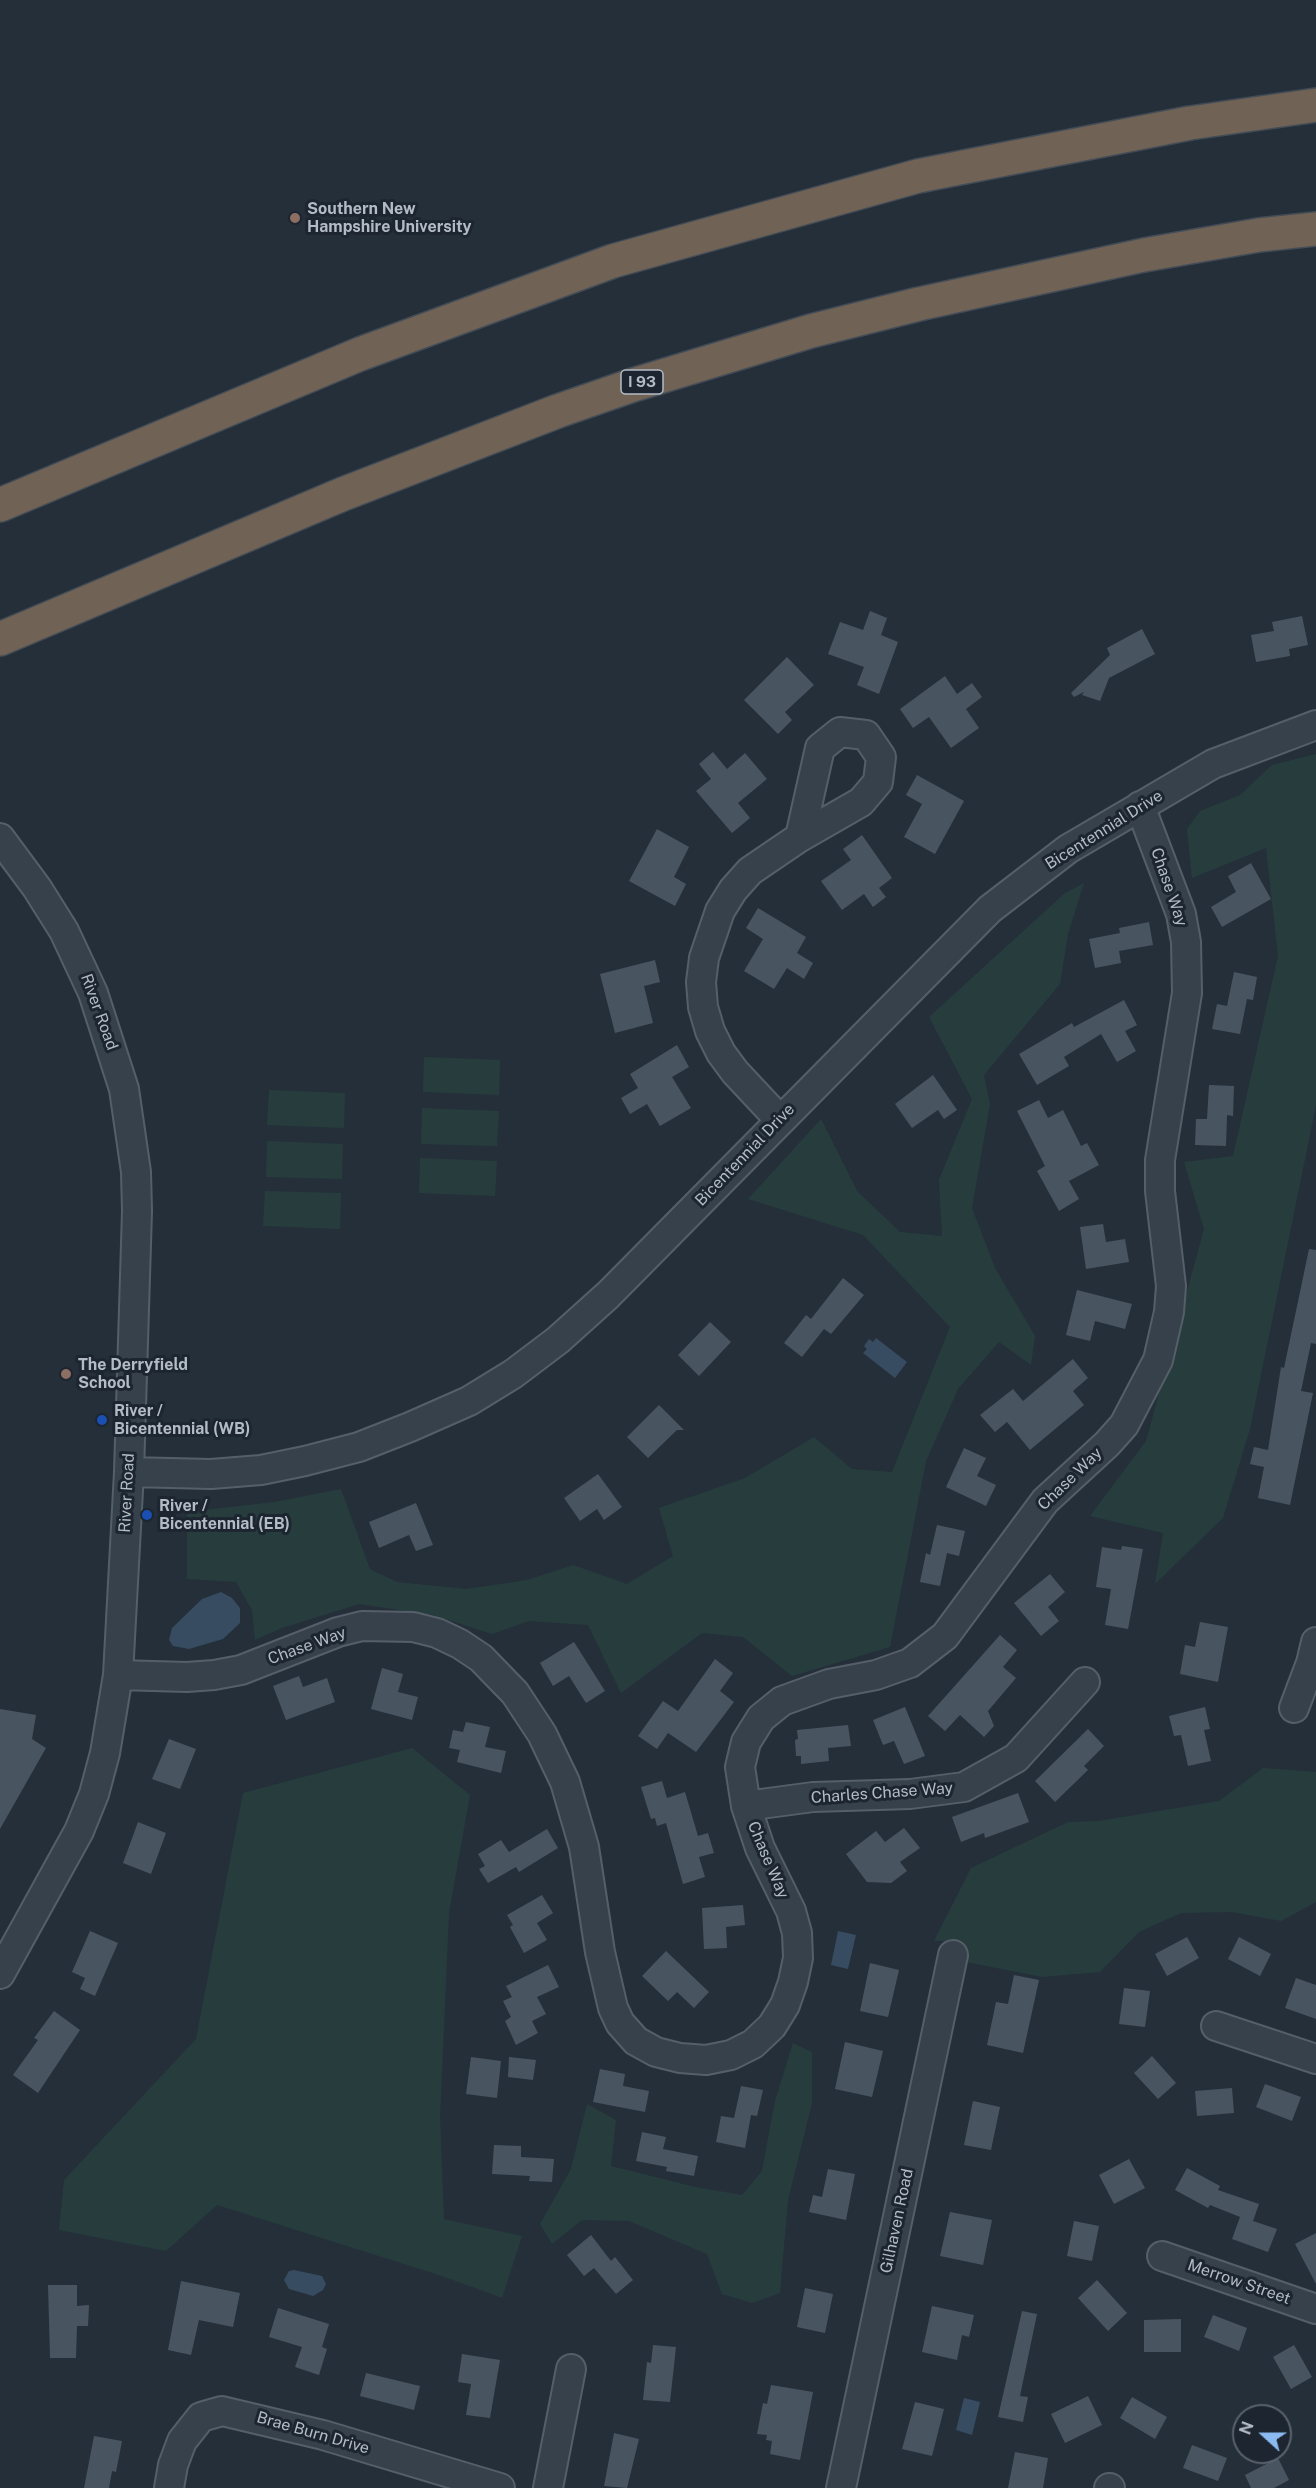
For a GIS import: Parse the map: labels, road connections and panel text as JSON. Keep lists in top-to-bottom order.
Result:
{
  "streets": {
    "highway": ["I 93"],
    "street": [
      "Bicentennial Drive",
      "Chase Way",
      "River Road",
      "Charles Chase Way",
      "Gilhaven Road",
      "Merrow Street",
      "Brae Burn Drive"
    ]
  },
  "crossings": [
    ["Bicentennial Drive", "Chase Way"],
    ["Bicentennial Drive", "River Road"],
    ["Chase Way", "River Road"],
    ["Chase Way", "Charles Chase Way"]
  ],
  "places": [
    "Southern New Hampshire University",
    "The Derryfield School",
    "River / Bicentennial (WB)",
    "River / Bicentennial (EB)"
  ],
  "north": "left"
}
